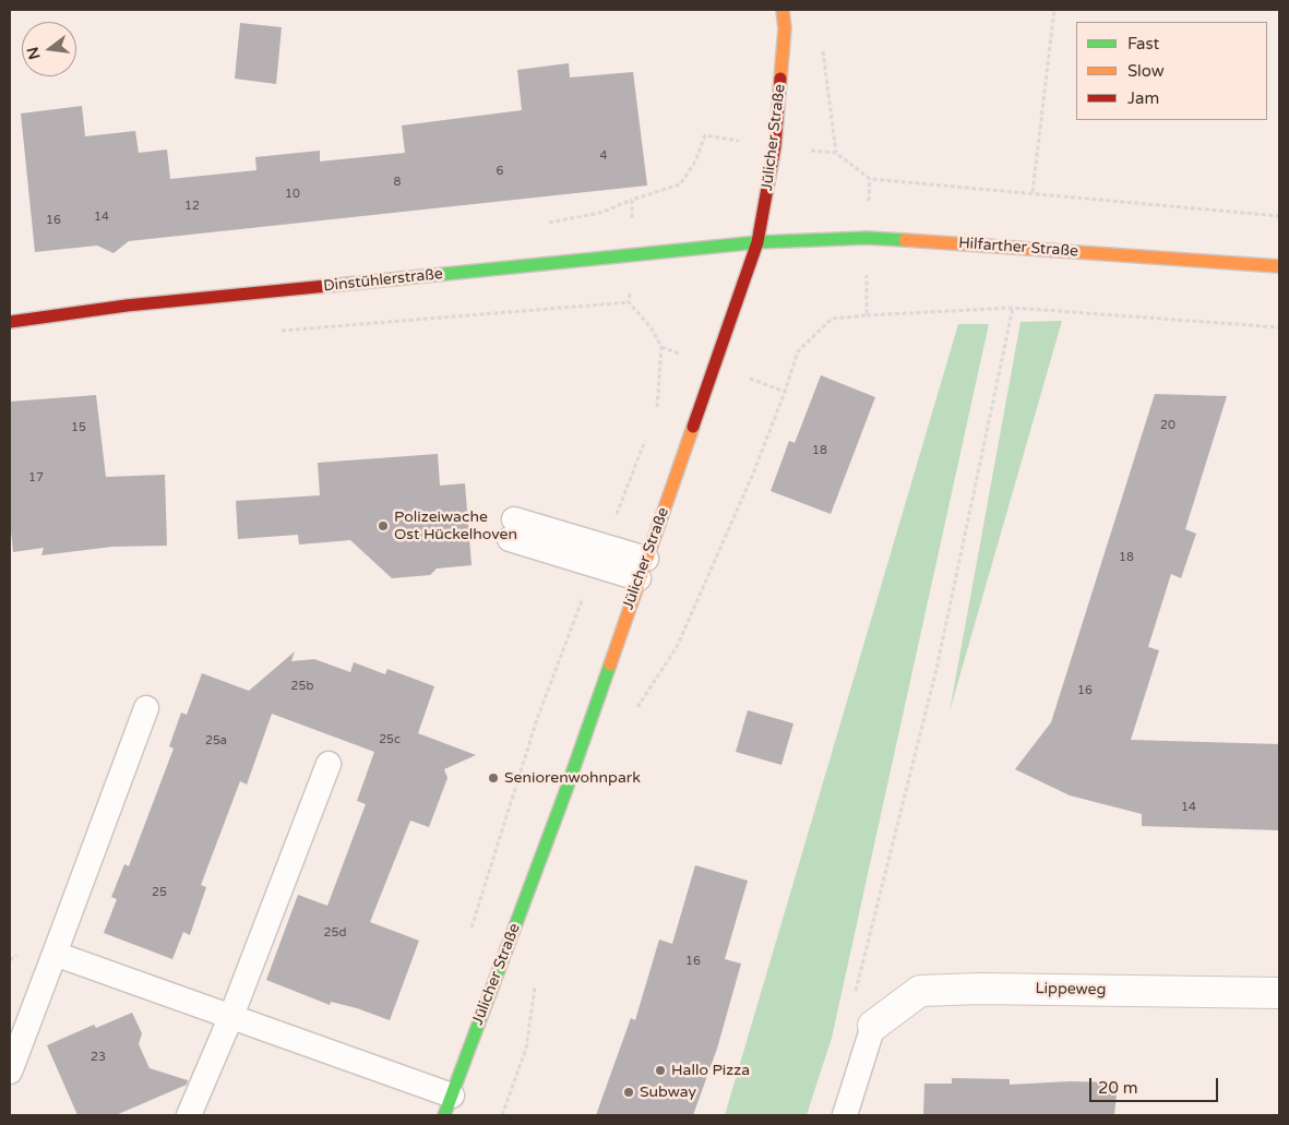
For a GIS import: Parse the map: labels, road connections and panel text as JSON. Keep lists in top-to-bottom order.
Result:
{
  "streets": {
    "main road": ["Jülicher Straße", "Hilfarther Straße", "Dinstühlerstraße"],
    "street": ["Lippeweg"]
  },
  "crossings": [
    ["Jülicher Straße", "Hilfarther Straße"],
    ["Jülicher Straße", "Dinstühlerstraße"],
    ["Hilfarther Straße", "Dinstühlerstraße"]
  ],
  "places": [
    "Polizeiwache Ost Hückelhoven",
    "Seniorenwohnpark",
    "Hallo Pizza",
    "Subway"
  ],
  "house_numbers": [
    "4",
    "6",
    "8",
    "10",
    "12",
    "14",
    "16",
    "20",
    "15",
    "18",
    "17",
    "18",
    "25b",
    "16",
    "25c",
    "25a",
    "14",
    "25",
    "25d",
    "16",
    "23"
  ],
  "legend": ["Fast", "Slow", "Jam"],
  "scale_bar": "20 m",
  "north": "left"
}
